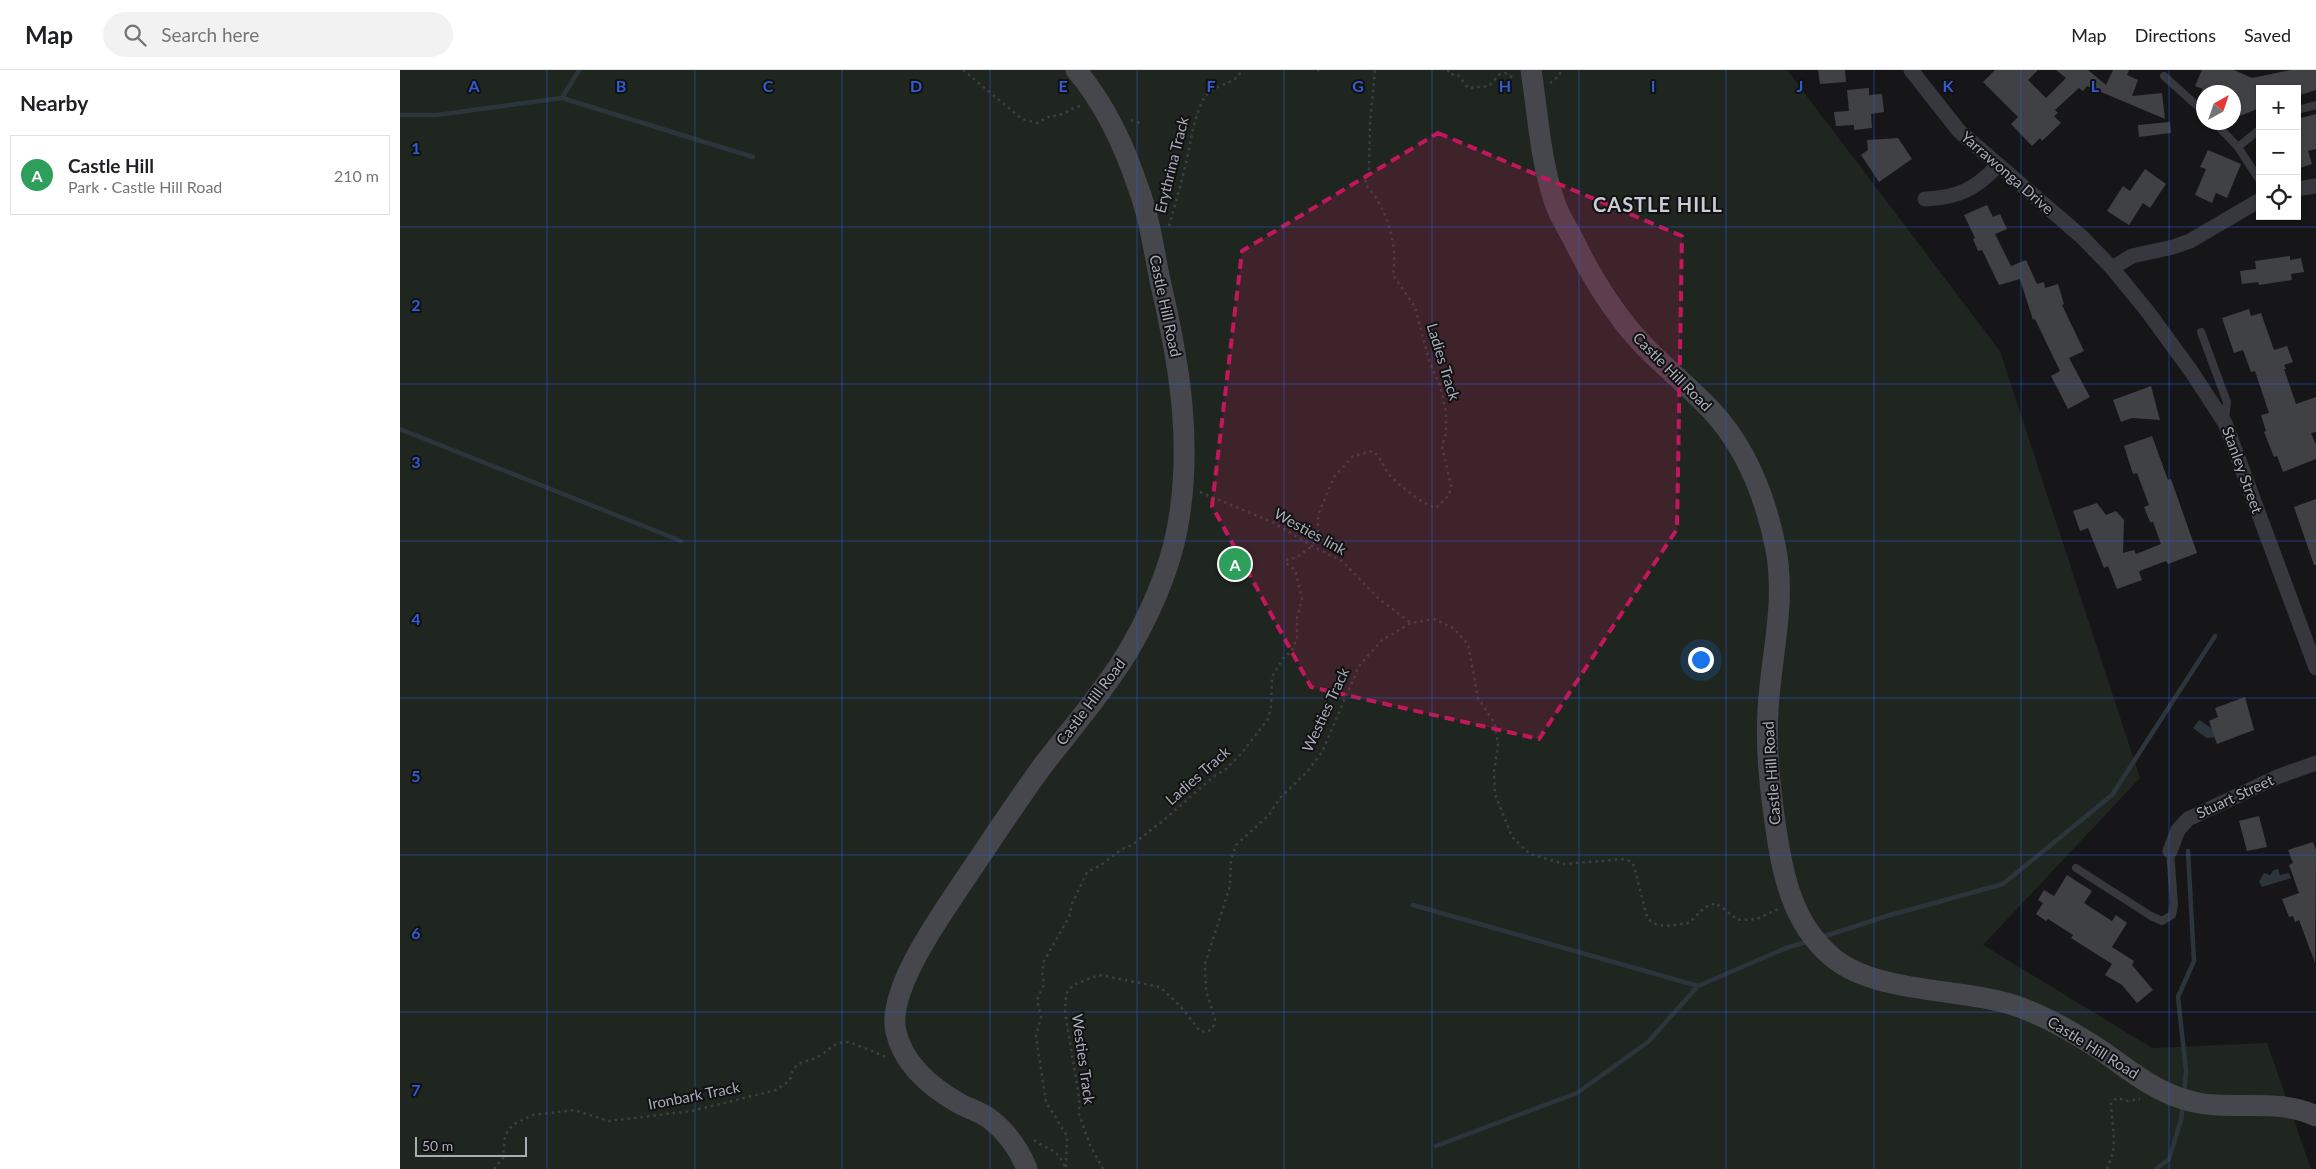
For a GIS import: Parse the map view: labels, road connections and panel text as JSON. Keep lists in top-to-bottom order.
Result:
{
  "streets": {
    "main road": ["Castle Hill Road"],
    "street": ["Yarrawonga Drive", "Stanley Street", "Stuart Street"],
    "path": [
      "Erythrina Track",
      "Ladies Track",
      "Westies link",
      "Westies Track",
      "Ironbark Track"
    ]
  },
  "crossings": [
    ["Yarrawonga Drive", "Stanley Street"],
    ["Castle Hill Road", "Westies link"],
    ["Castle Hill Road", "Westies Track"],
    ["Castle Hill Road", "Ironbark Track"],
    ["Ladies Track", "Westies link"],
    ["Westies link", "Westies Track"]
  ],
  "districts": ["CASTLE HILL"],
  "scale_bar": "50 m",
  "north": "top right",
  "page": {
    "header": "Map",
    "search": "Search here",
    "nav": ["Map", "Directions", "Saved"],
    "heading": "Nearby",
    "map_buttons": ["+", "−"],
    "list": [
      {
        "mark": "A",
        "name": "Castle Hill",
        "note": "Park · Castle Hill Road",
        "value": "210 m"
      }
    ],
    "pins": "A",
    "scale": "50 m"
  },
  "grid": {
    "columns": [
      "A",
      "B",
      "C",
      "D",
      "E",
      "F",
      "G",
      "H",
      "I",
      "J",
      "K",
      "L"
    ],
    "rows": [
      "1",
      "2",
      "3",
      "4",
      "5",
      "6",
      "7"
    ]
  }
}
